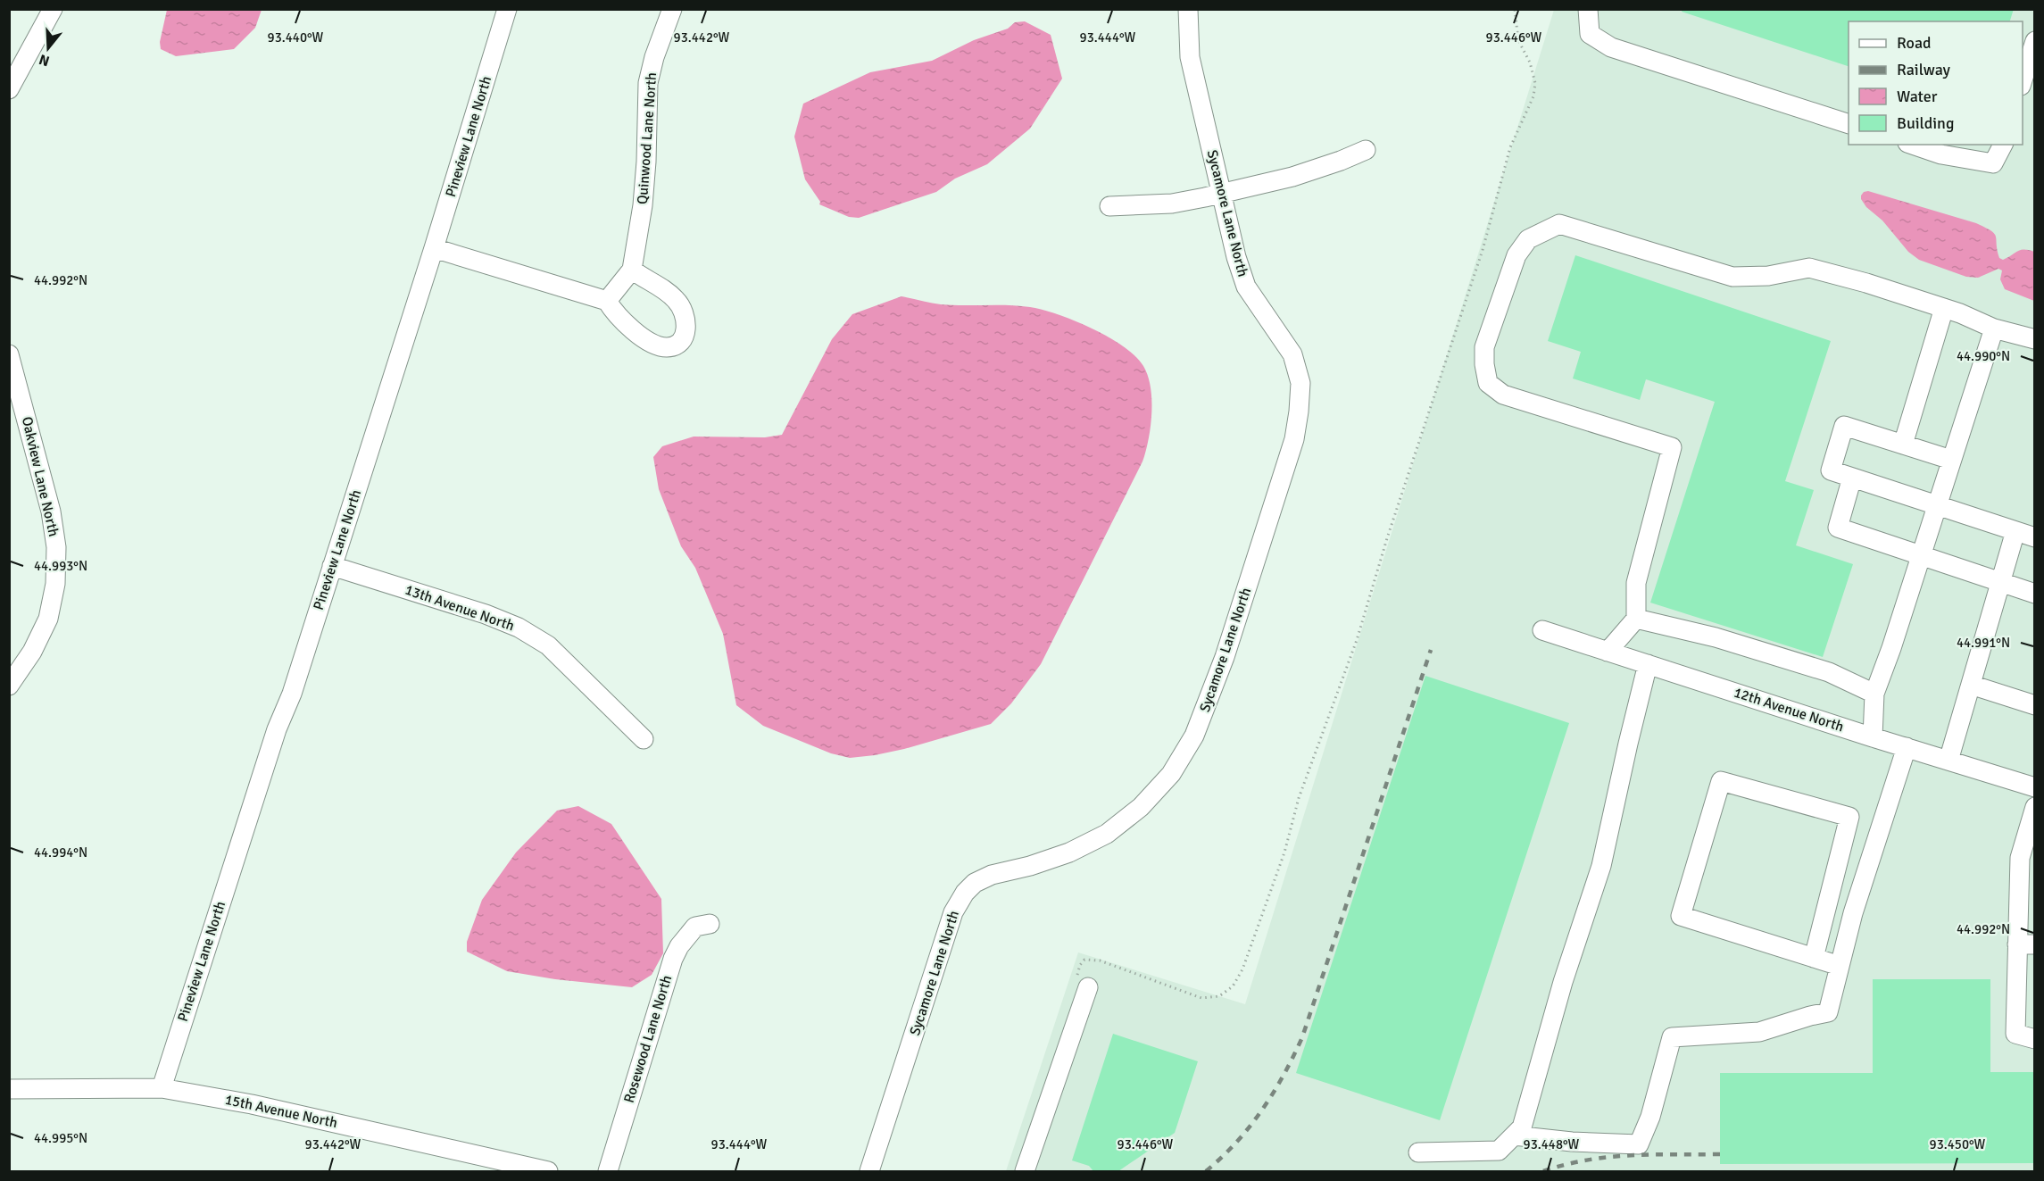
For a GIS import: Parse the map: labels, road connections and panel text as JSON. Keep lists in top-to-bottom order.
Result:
{
  "streets": {
    "street": [
      "Pineview Lane North",
      "Quinwood Lane North",
      "Sycamore Lane North",
      "Oakview Lane North",
      "13th Avenue North",
      "12th Avenue North",
      "Rosewood Lane North",
      "15th Avenue North"
    ]
  },
  "crossings": [
    ["Pineview Lane North", "13th Avenue North"],
    ["Pineview Lane North", "15th Avenue North"]
  ],
  "legend": [
    "Road",
    "Railway",
    "Water",
    "Building"
  ],
  "north": "bottom",
  "coordinates": [
    "93.440°W",
    "93.442°W",
    "93.444°W",
    "93.446°W",
    "44.992°N",
    "44.990°N",
    "44.993°N",
    "44.991°N",
    "44.994°N",
    "44.995°N",
    "93.448°W",
    "93.450°W"
  ]
}
